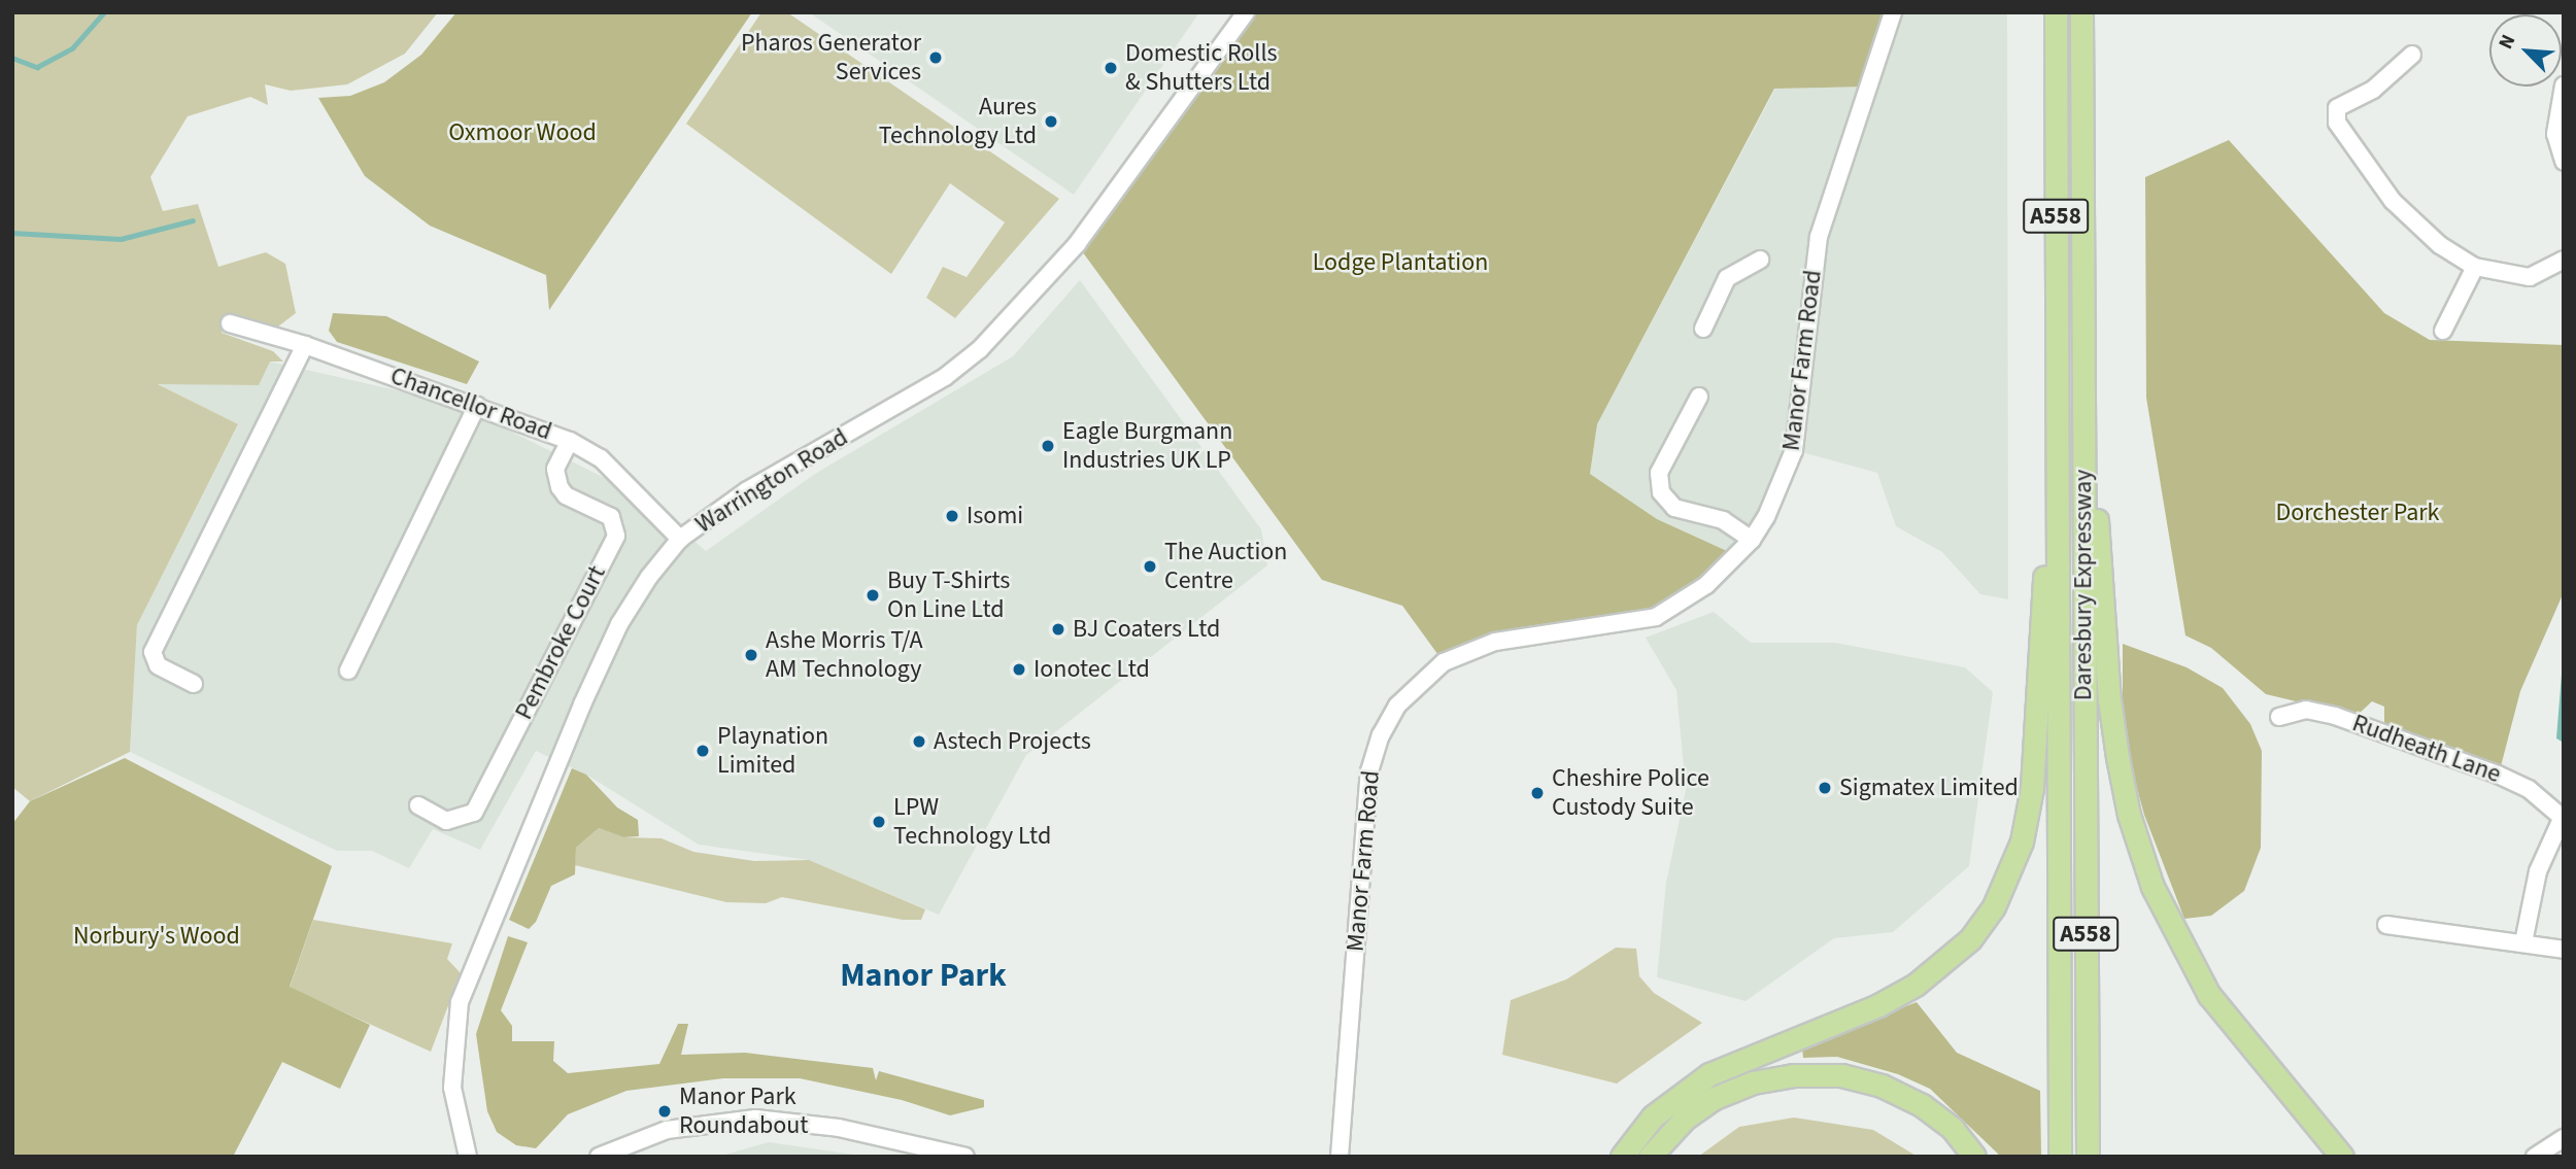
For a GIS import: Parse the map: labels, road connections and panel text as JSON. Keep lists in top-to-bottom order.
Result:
{
  "streets": {
    "main road": ["A558", "Daresbury Expressway"],
    "street": [
      "Manor Farm Road",
      "Chancellor Road",
      "Warrington Road",
      "Pembroke Court",
      "Rudheath Lane"
    ]
  },
  "crossings": [
    ["Chancellor Road", "Warrington Road"],
    ["Chancellor Road", "Pembroke Court"]
  ],
  "districts": ["Manor Park"],
  "parks": [
    "Oxmoor Wood",
    "Lodge Plantation",
    "Dorchester Park",
    "Norbury's Wood"
  ],
  "places": [
    "Pharos Generator Services",
    "Domestic Rolls & Shutters Ltd",
    "Aures Technology Ltd",
    "Eagle Burgmann Industries UK LP",
    "Isomi",
    "The Auction Centre",
    "Buy T-Shirts On Line Ltd",
    "BJ Coaters Ltd",
    "Ashe Morris T/A AM Technology",
    "Ionotec Ltd",
    "Astech Projects",
    "Playnation Limited",
    "Sigmatex Limited",
    "Cheshire Police Custody Suite",
    "LPW Technology Ltd",
    "Manor Park Roundabout"
  ],
  "north": "top left"
}
